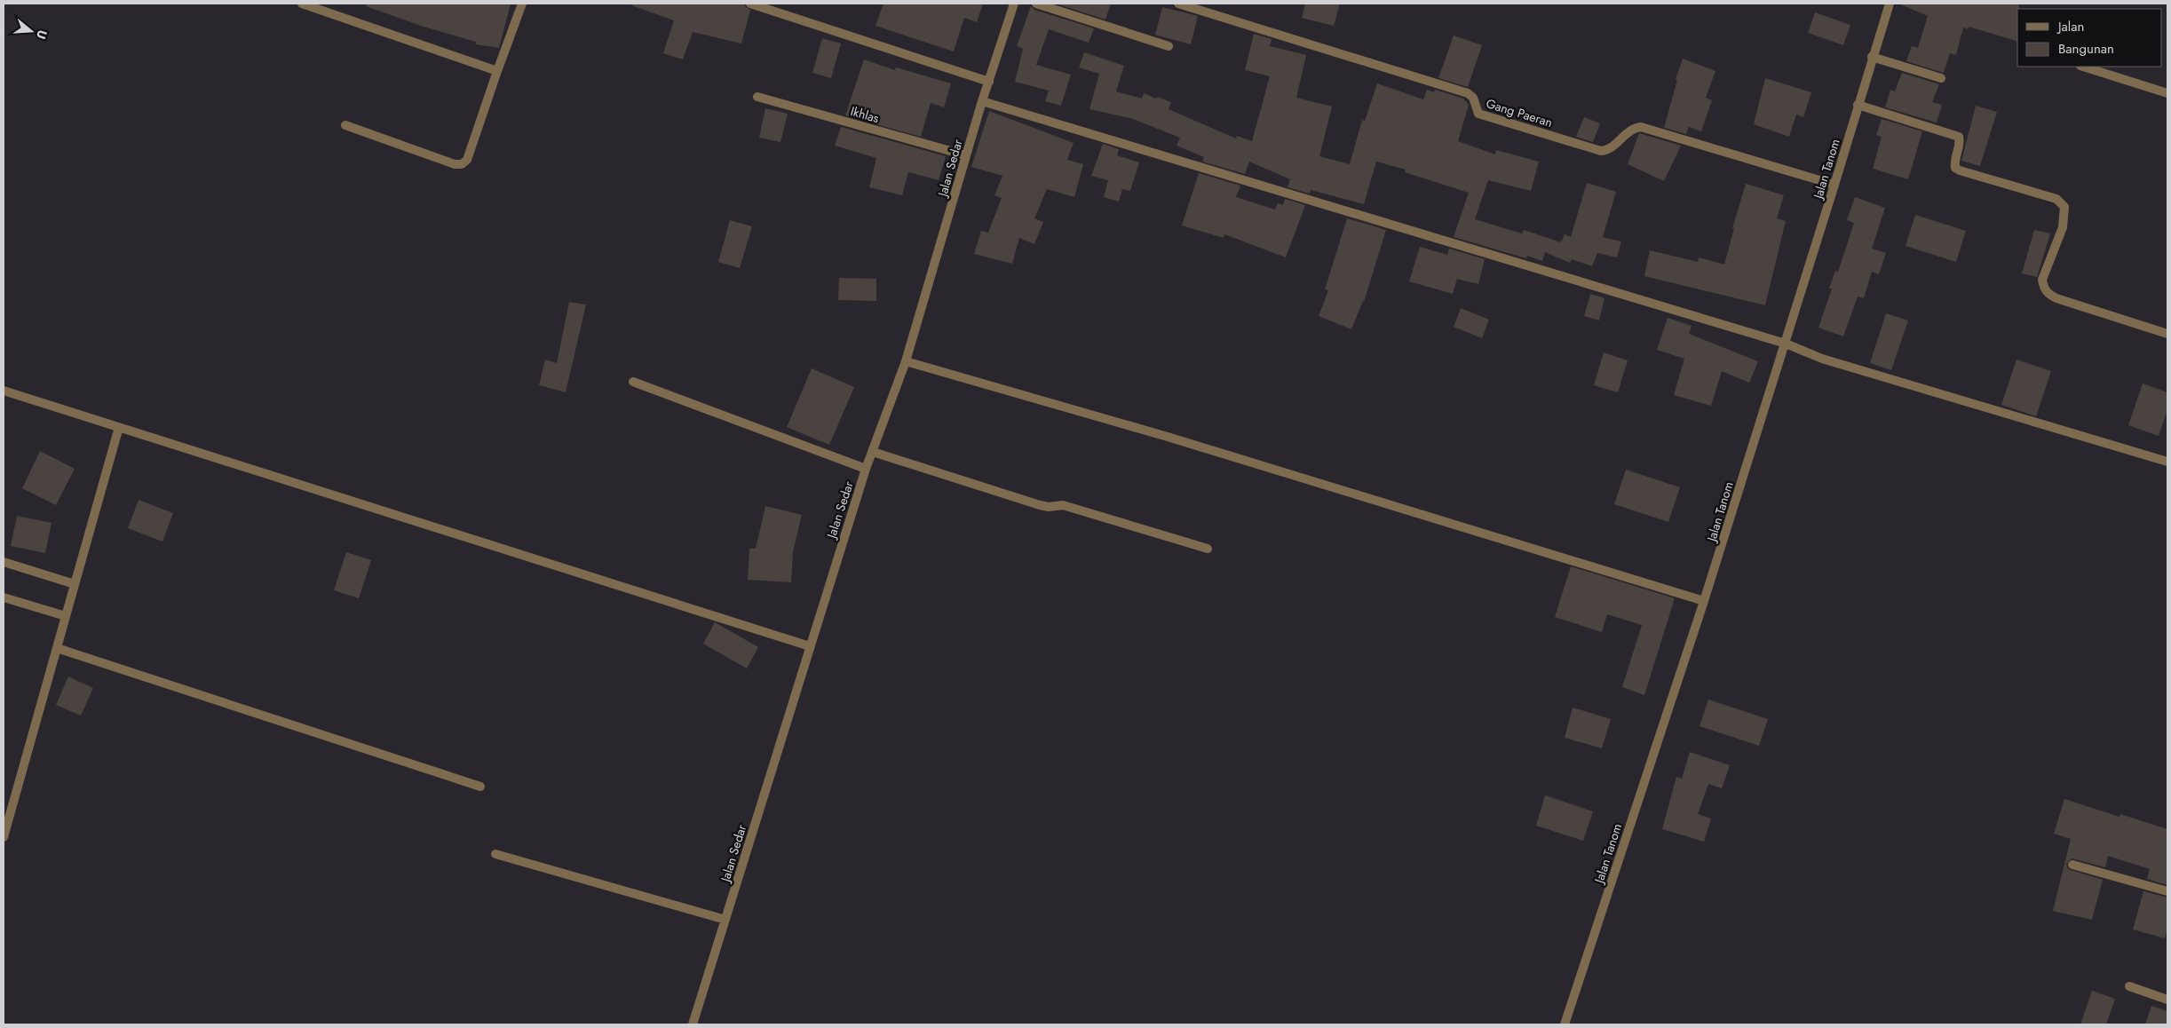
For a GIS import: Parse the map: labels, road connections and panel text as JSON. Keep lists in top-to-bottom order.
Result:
{
  "streets": {
    "street": [
      "Gang Paeran",
      "Ikhlas",
      "Jalan Sedar",
      "Jalan Tanom"
    ]
  },
  "crossings": [
    ["Gang Paeran", "Jalan Tanom"],
    ["Ikhlas", "Jalan Sedar"]
  ],
  "legend": ["Jalan", "Bangunan"],
  "north": "right"
}
